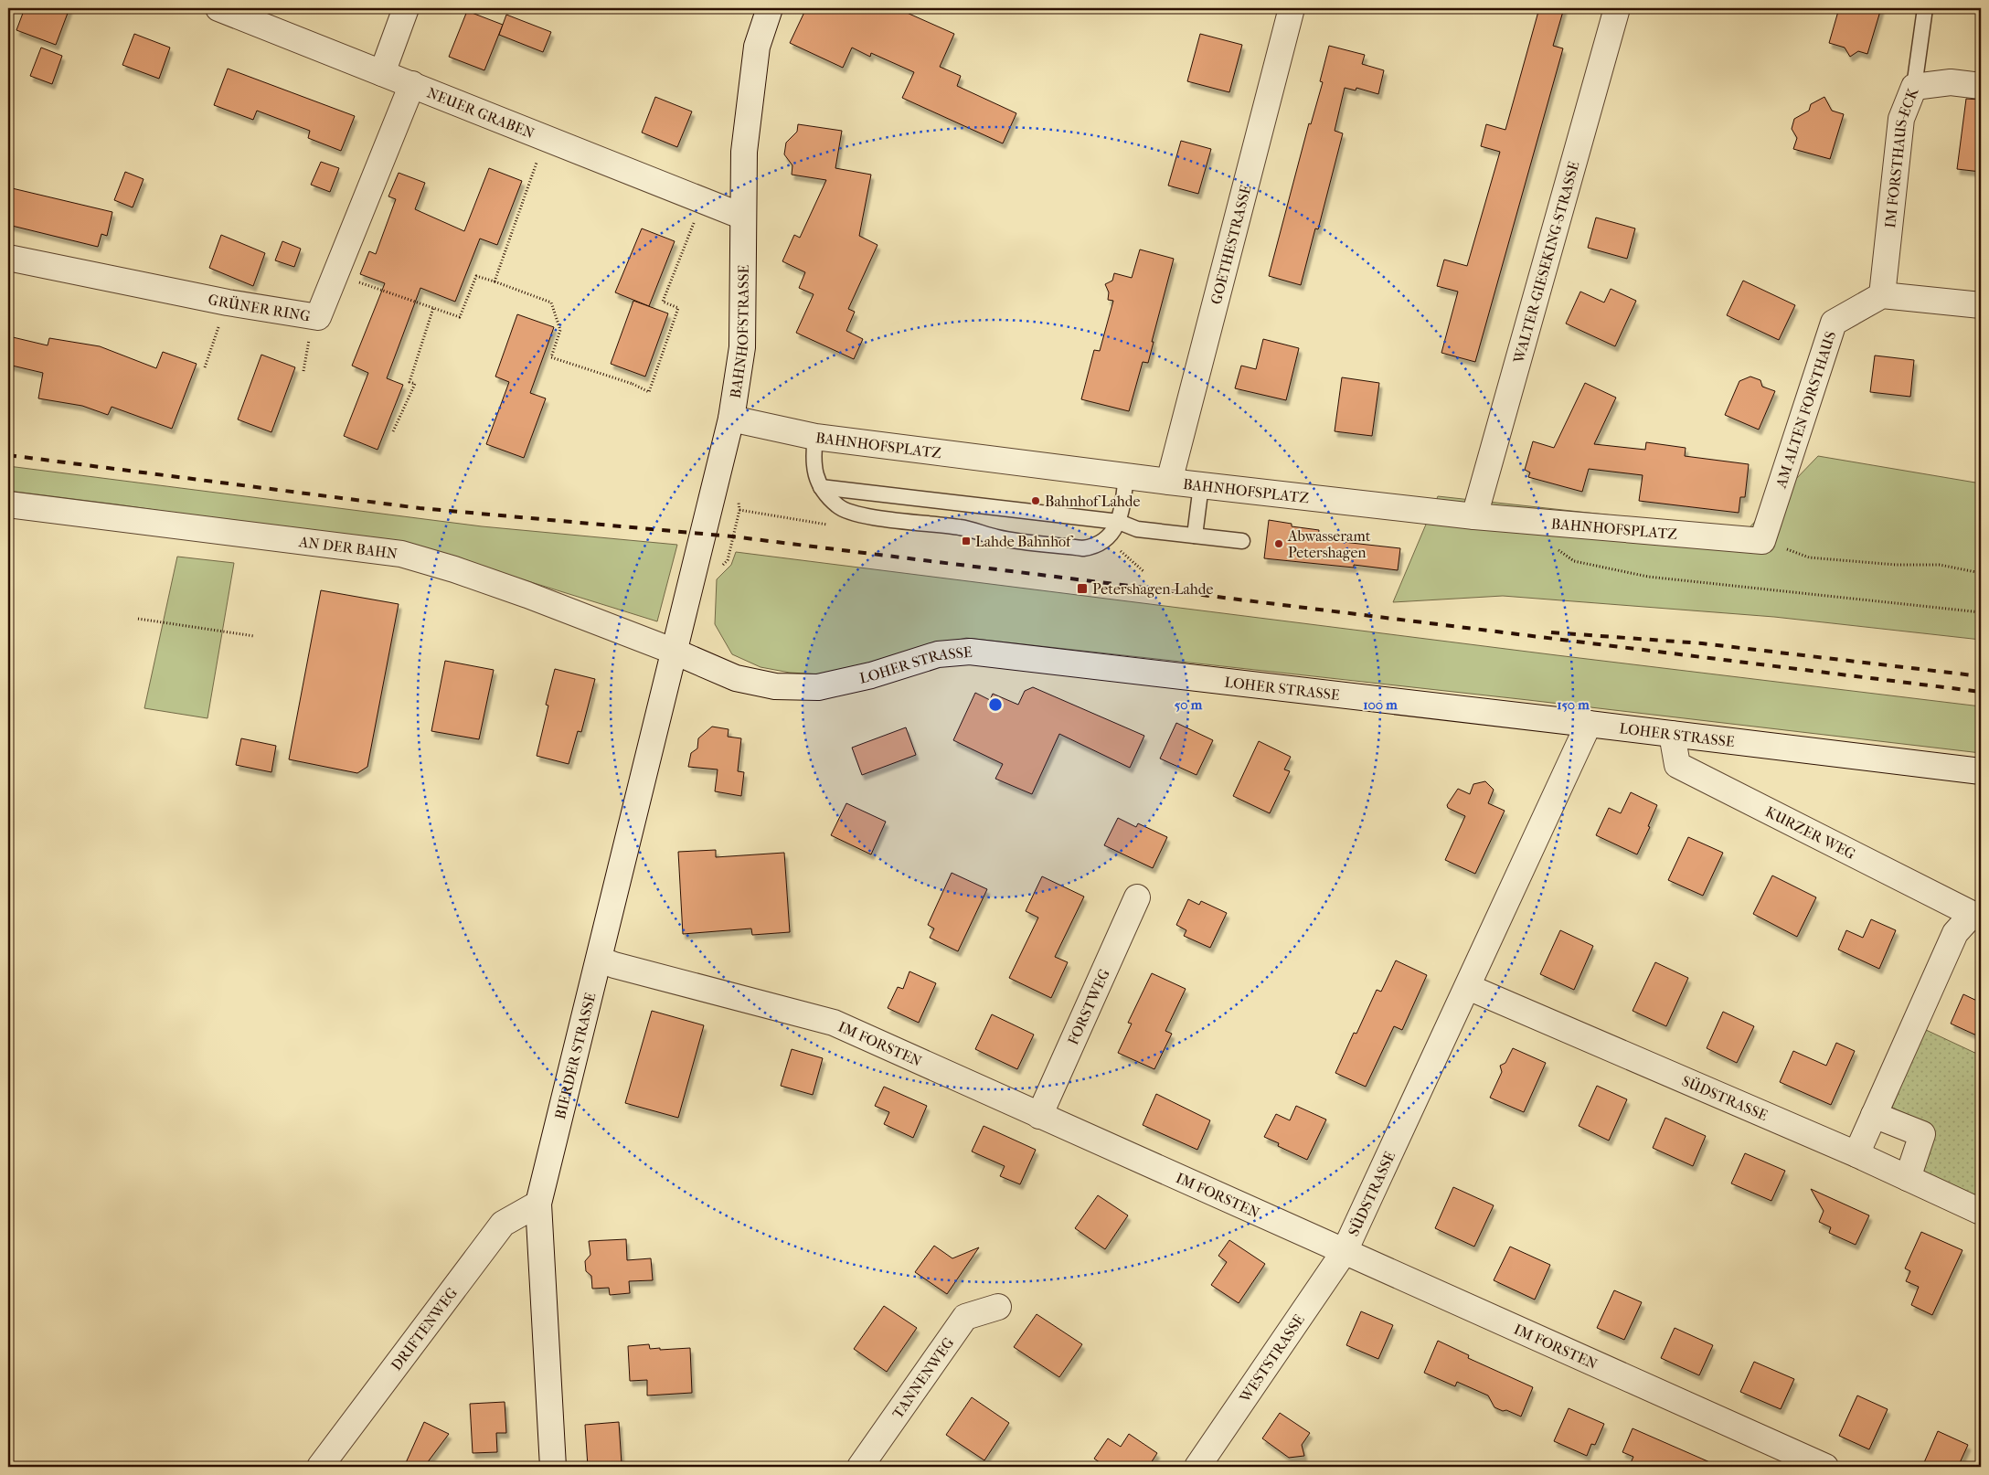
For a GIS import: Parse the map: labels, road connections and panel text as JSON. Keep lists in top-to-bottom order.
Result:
{
  "streets": {
    "street": [
      "NEUER GRABEN",
      "IM FORSTHAUS-ECK",
      "GOETHESTRASSE",
      "WALTER-GIESEKING-STRASSE",
      "GRÜNER RING",
      "BAHNHOFSTRASSE",
      "AM ALTEN FORSTHAUS",
      "BAHNHOFSPLATZ",
      "AN DER BAHN",
      "LOHER STRASSE",
      "KURZER WEG",
      "FORSTWEG",
      "IM FORSTEN",
      "BIERDER STRASSE",
      "SÜDSTRASSE",
      "DRIFTENWEG",
      "WESTSTRASSE",
      "TANNENWEG"
    ]
  },
  "crossings": [
    ["NEUER GRABEN", "GRÜNER RING"],
    ["NEUER GRABEN", "BAHNHOFSTRASSE"],
    ["IM FORSTHAUS-ECK", "AM ALTEN FORSTHAUS"],
    ["GOETHESTRASSE", "BAHNHOFSPLATZ"],
    ["WALTER-GIESEKING-STRASSE", "BAHNHOFSPLATZ"],
    ["BAHNHOFSTRASSE", "BAHNHOFSPLATZ"],
    ["BAHNHOFSTRASSE", "AN DER BAHN"],
    ["BAHNHOFSTRASSE", "LOHER STRASSE"],
    ["BAHNHOFSTRASSE", "BIERDER STRASSE"],
    ["AM ALTEN FORSTHAUS", "BAHNHOFSPLATZ"],
    ["AN DER BAHN", "LOHER STRASSE"],
    ["AN DER BAHN", "BIERDER STRASSE"],
    ["LOHER STRASSE", "KURZER WEG"],
    ["LOHER STRASSE", "BIERDER STRASSE"],
    ["LOHER STRASSE", "SÜDSTRASSE"],
    ["KURZER WEG", "SÜDSTRASSE"],
    ["FORSTWEG", "IM FORSTEN"],
    ["IM FORSTEN", "BIERDER STRASSE"],
    ["IM FORSTEN", "SÜDSTRASSE"],
    ["IM FORSTEN", "WESTSTRASSE"],
    ["BIERDER STRASSE", "DRIFTENWEG"],
    ["SÜDSTRASSE", "WESTSTRASSE"]
  ],
  "places": {
    "other": ["Bahnhof Lahde", "Abwasseramt Petershagen"],
    "transit": ["Lahde Bahnhof", "Petershagen-Lahde"]
  },
  "rings": ["50 m", "100 m", "150 m"]
}
